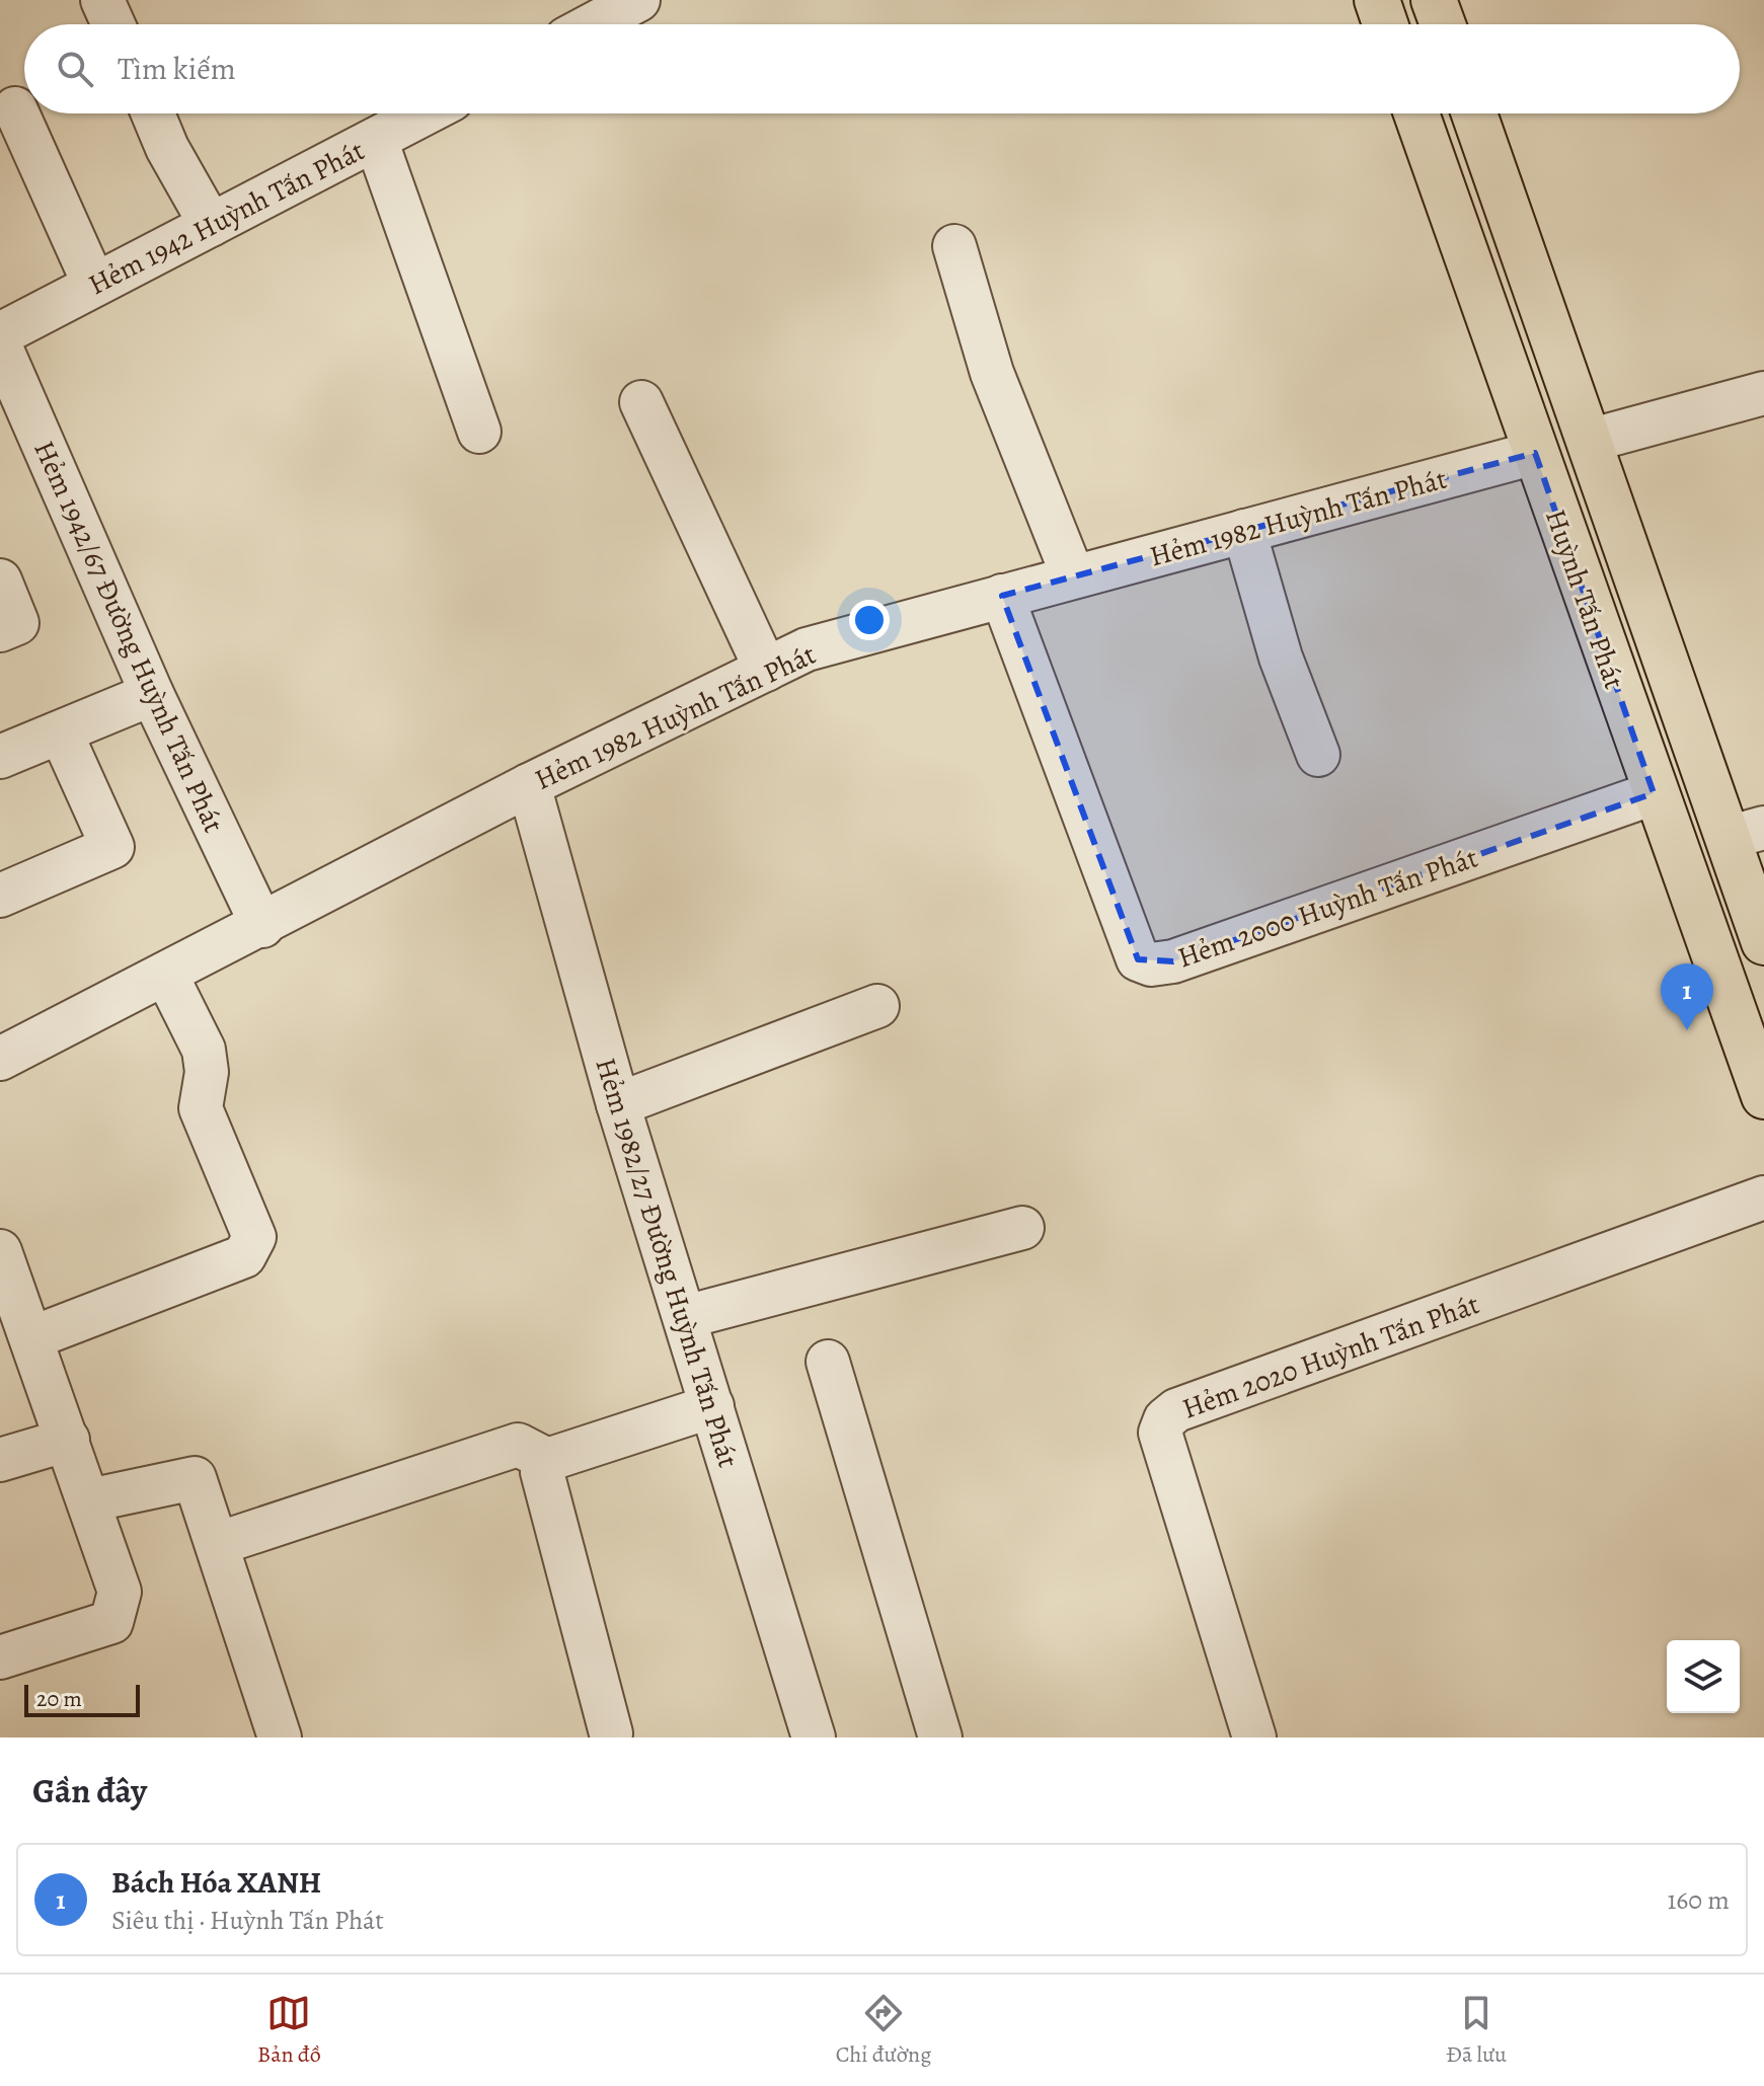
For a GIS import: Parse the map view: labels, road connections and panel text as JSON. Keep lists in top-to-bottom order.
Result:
{
  "streets": {
    "main road": ["Huỳnh Tấn Phát"],
    "street": [
      "Hẻm 1942 Huỳnh Tấn Phát",
      "Hẻm 1982 Huỳnh Tấn Phát",
      "Hẻm 1942/67 Đường Huỳnh Tấn Phát",
      "Hẻm 2000 Huỳnh Tấn Phát",
      "Hẻm 1982/27 Đường Huỳnh Tấn Phát",
      "Hẻm 2020 Huỳnh Tấn Phát"
    ]
  },
  "crossings": [
    ["Hẻm 1982 Huỳnh Tấn Phát", "Huỳnh Tấn Phát"],
    ["Hẻm 1982 Huỳnh Tấn Phát", "Hẻm 1942/67 Đường Huỳnh Tấn Phát"],
    ["Hẻm 1982 Huỳnh Tấn Phát", "Hẻm 2000 Huỳnh Tấn Phát"],
    ["Hẻm 1982 Huỳnh Tấn Phát", "Hẻm 1982/27 Đường Huỳnh Tấn Phát"],
    ["Huỳnh Tấn Phát", "Hẻm 2000 Huỳnh Tấn Phát"]
  ],
  "scale_bar": "20 m",
  "page": {
    "search": "Tìm kiếm",
    "pins": "1",
    "scale": "20 m",
    "heading": "Gần đây",
    "list": [
      {
        "mark": "1",
        "name": "Bách Hóa XANH",
        "note": "Siêu thị · Huỳnh Tấn Phát",
        "value": "160 m"
      }
    ],
    "nav": ["Bản đồ", "Chỉ đường", "Đã lưu"]
  }
}
